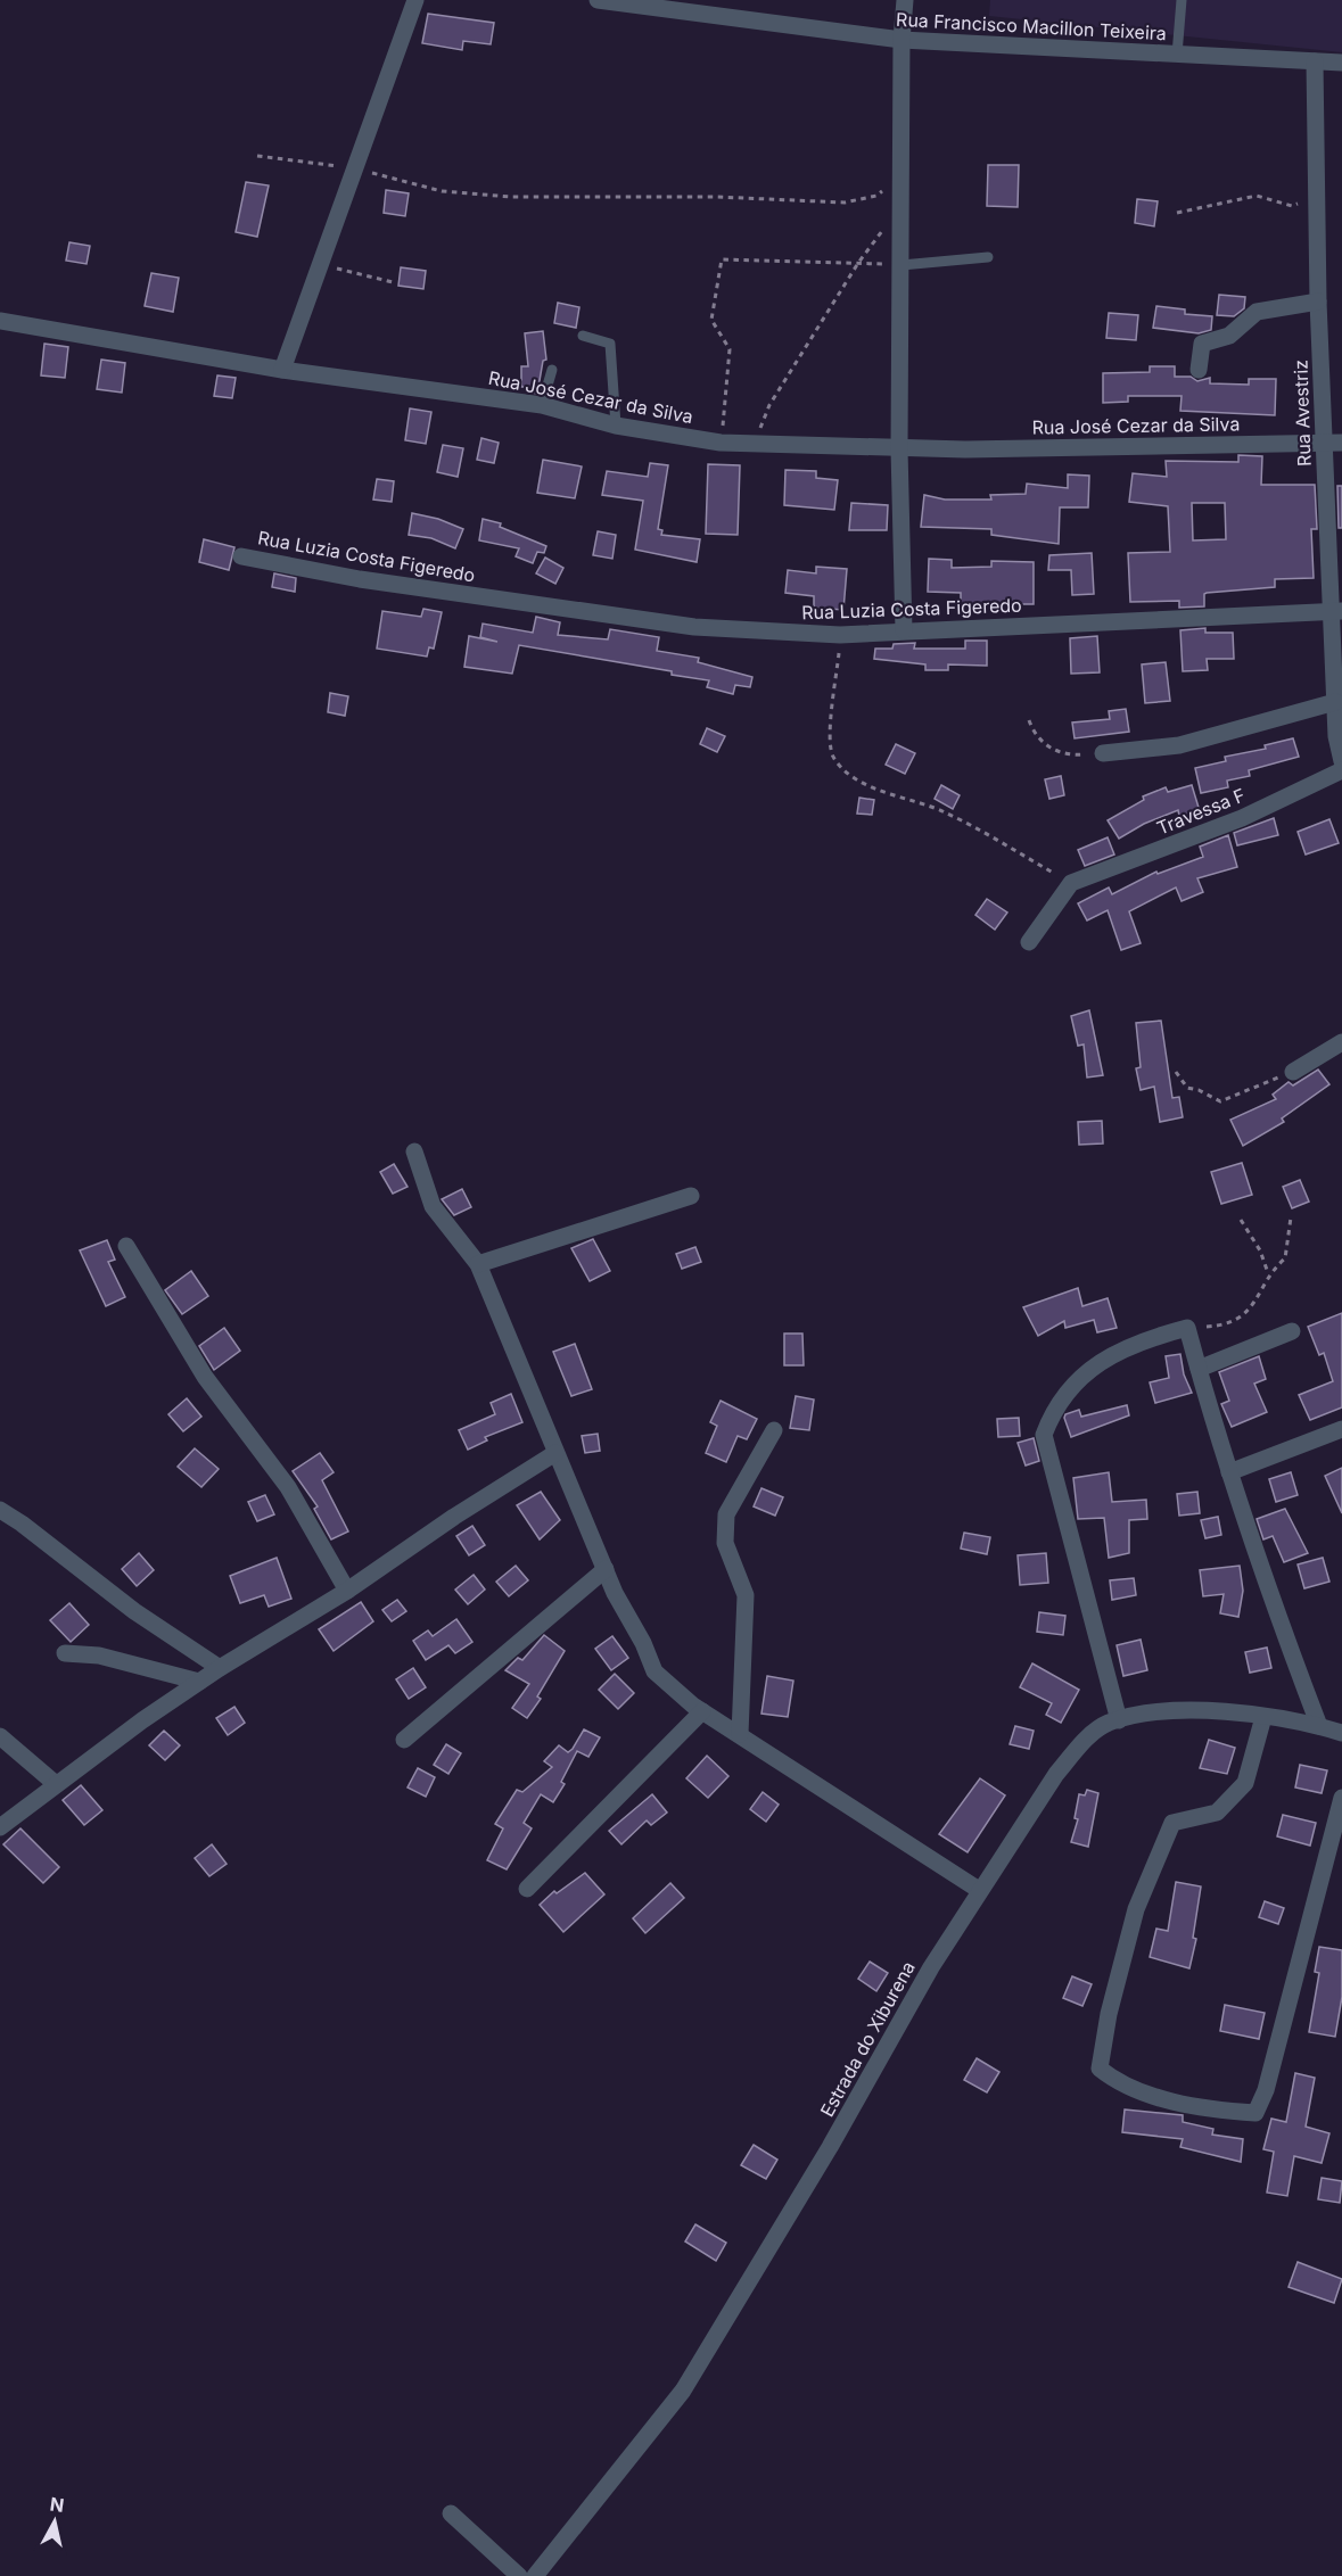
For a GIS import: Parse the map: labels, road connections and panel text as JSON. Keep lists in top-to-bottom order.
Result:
{
  "streets": {
    "street": [
      "Rua Francisco Macillon Teixeira",
      "Rua José Cezar da Silva",
      "Rua Avestriz",
      "Rua Luzia Costa Figeredo",
      "Travessa F",
      "Estrada do Xiburena"
    ]
  },
  "crossings": [
    ["Rua Francisco Macillon Teixeira", "Rua Avestriz"],
    ["Rua José Cezar da Silva", "Rua Avestriz"],
    ["Rua Avestriz", "Rua Luzia Costa Figeredo"]
  ],
  "north": "top"
}
